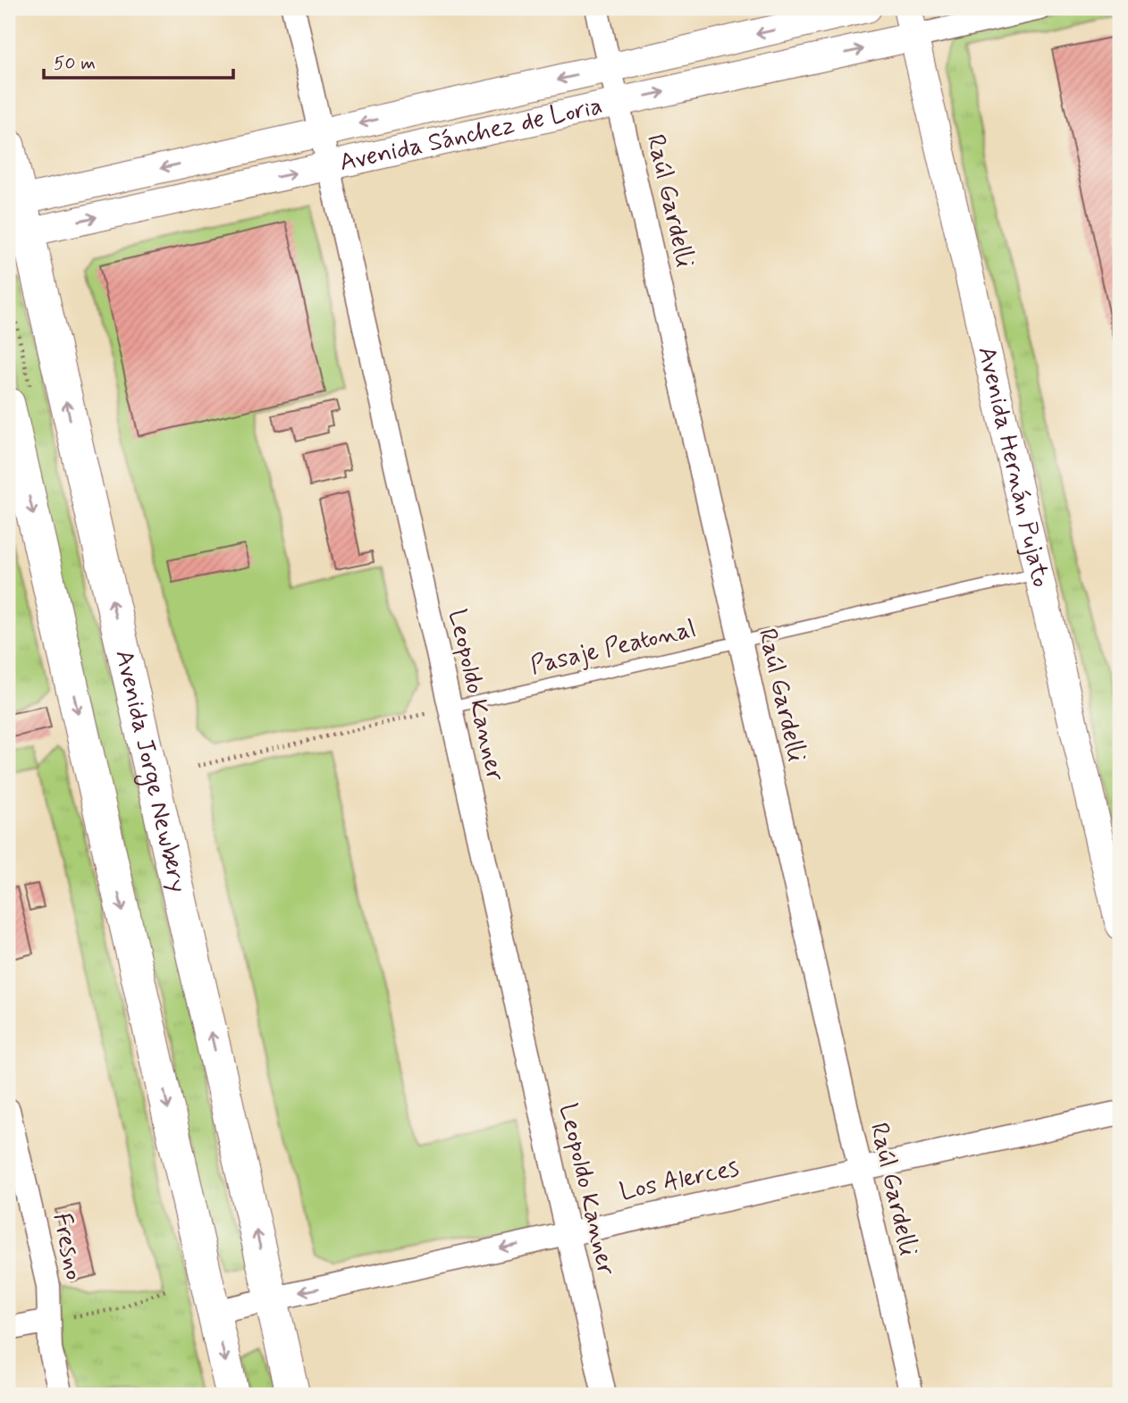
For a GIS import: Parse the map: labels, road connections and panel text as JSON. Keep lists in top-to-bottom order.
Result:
{
  "streets": {
    "main road": ["Avenida Jorge Newbery"],
    "street": [
      "Avenida Sánchez de Loria",
      "Raúl Gardelli",
      "Avenida Hernán Pujato",
      "Leopoldo Kanner",
      "Los Alerces",
      "Fresno"
    ],
    "lane": ["Pasaje Peatonal"]
  },
  "crossings": [
    ["Avenida Sánchez de Loria", "Raúl Gardelli"],
    ["Avenida Sánchez de Loria", "Avenida Hernán Pujato"],
    ["Avenida Sánchez de Loria", "Leopoldo Kanner"],
    ["Avenida Sánchez de Loria", "Avenida Jorge Newbery"],
    ["Raúl Gardelli", "Pasaje Peatonal"],
    ["Raúl Gardelli", "Los Alerces"],
    ["Avenida Hernán Pujato", "Pasaje Peatonal"],
    ["Pasaje Peatonal", "Leopoldo Kanner"],
    ["Leopoldo Kanner", "Los Alerces"],
    ["Avenida Jorge Newbery", "Los Alerces"]
  ],
  "scale_bar": "50 m"
}
